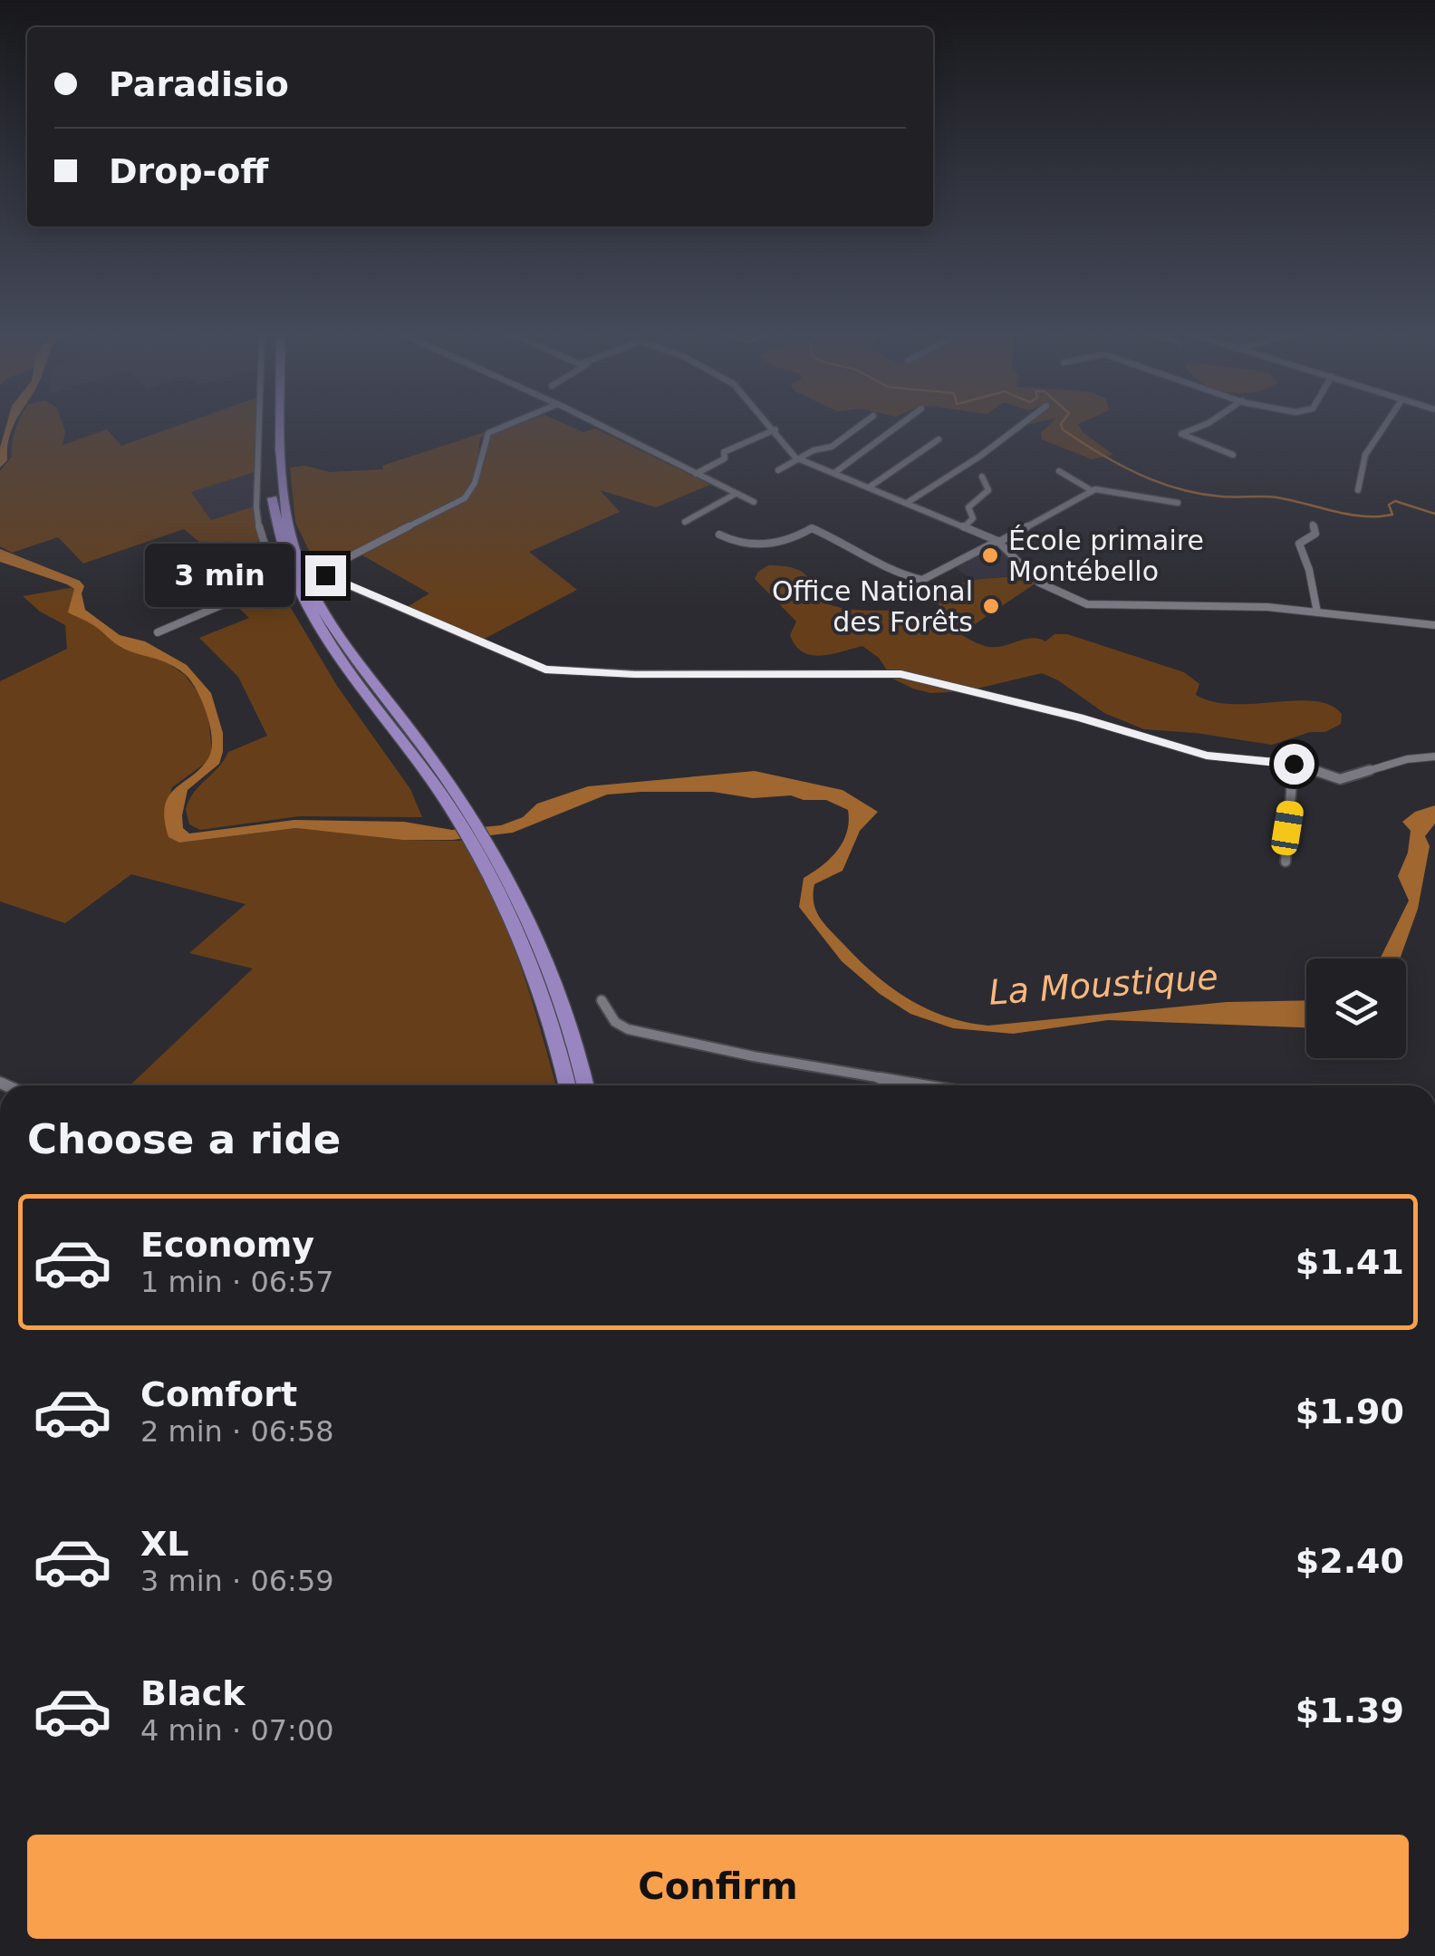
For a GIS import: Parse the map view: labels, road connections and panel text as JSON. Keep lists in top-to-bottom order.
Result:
{
  "water": ["La Moustique"],
  "places": ["École primaire Montébello", "Office National des Forêts"],
  "page": {
    "banner": ["Paradisio", "Drop-off"],
    "bubble": "3 min",
    "heading": "Choose a ride",
    "list": [
      {
        "name": "Economy",
        "note": "1 min · 06:57",
        "value": "$1.41"
      },
      {
        "name": "Comfort",
        "note": "2 min · 06:58",
        "value": "$1.90"
      },
      {
        "name": "XL",
        "note": "3 min · 06:59",
        "value": "$2.40"
      },
      {
        "name": "Black",
        "note": "4 min · 07:00",
        "value": "$1.39"
      }
    ],
    "buttons": "Confirm"
  }
}
